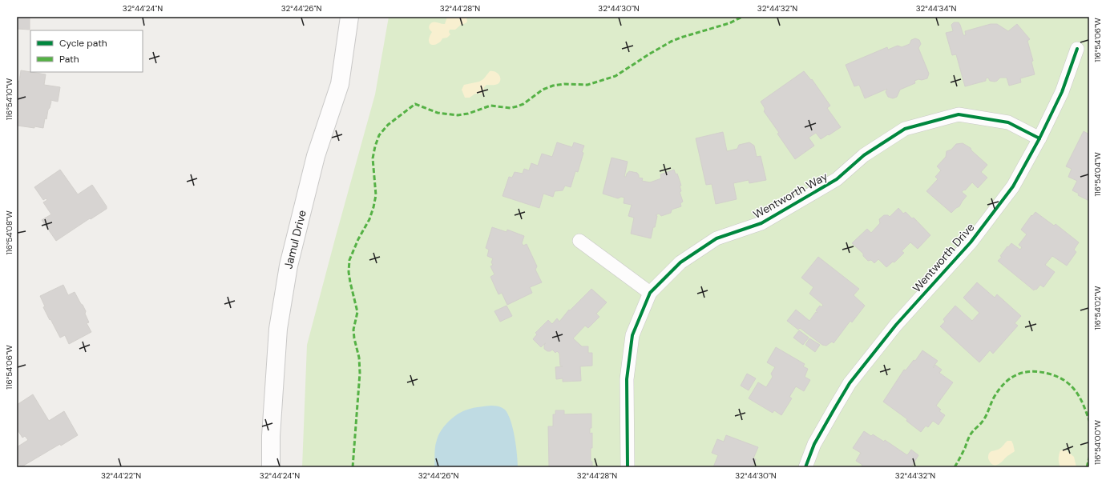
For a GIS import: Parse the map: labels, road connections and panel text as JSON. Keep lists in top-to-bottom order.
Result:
{
  "streets": {
    "street": ["Wentworth Way", "Jamul Drive", "Wentworth Drive"]
  },
  "crossings": [
    ["Wentworth Way", "Wentworth Drive"]
  ],
  "legend": ["Cycle path", "Path"],
  "coordinates": [
    "32°44'24\"N",
    "32°44'26\"N",
    "32°44'28\"N",
    "32°44'30\"N",
    "32°44'32\"N",
    "32°44'34\"N",
    "116°54'06\"W",
    "116°54'10\"W",
    "116°54'04\"W",
    "116°54'08\"W",
    "116°54'02\"W",
    "116°54'00\"W",
    "32°44'22\"N"
  ]
}
